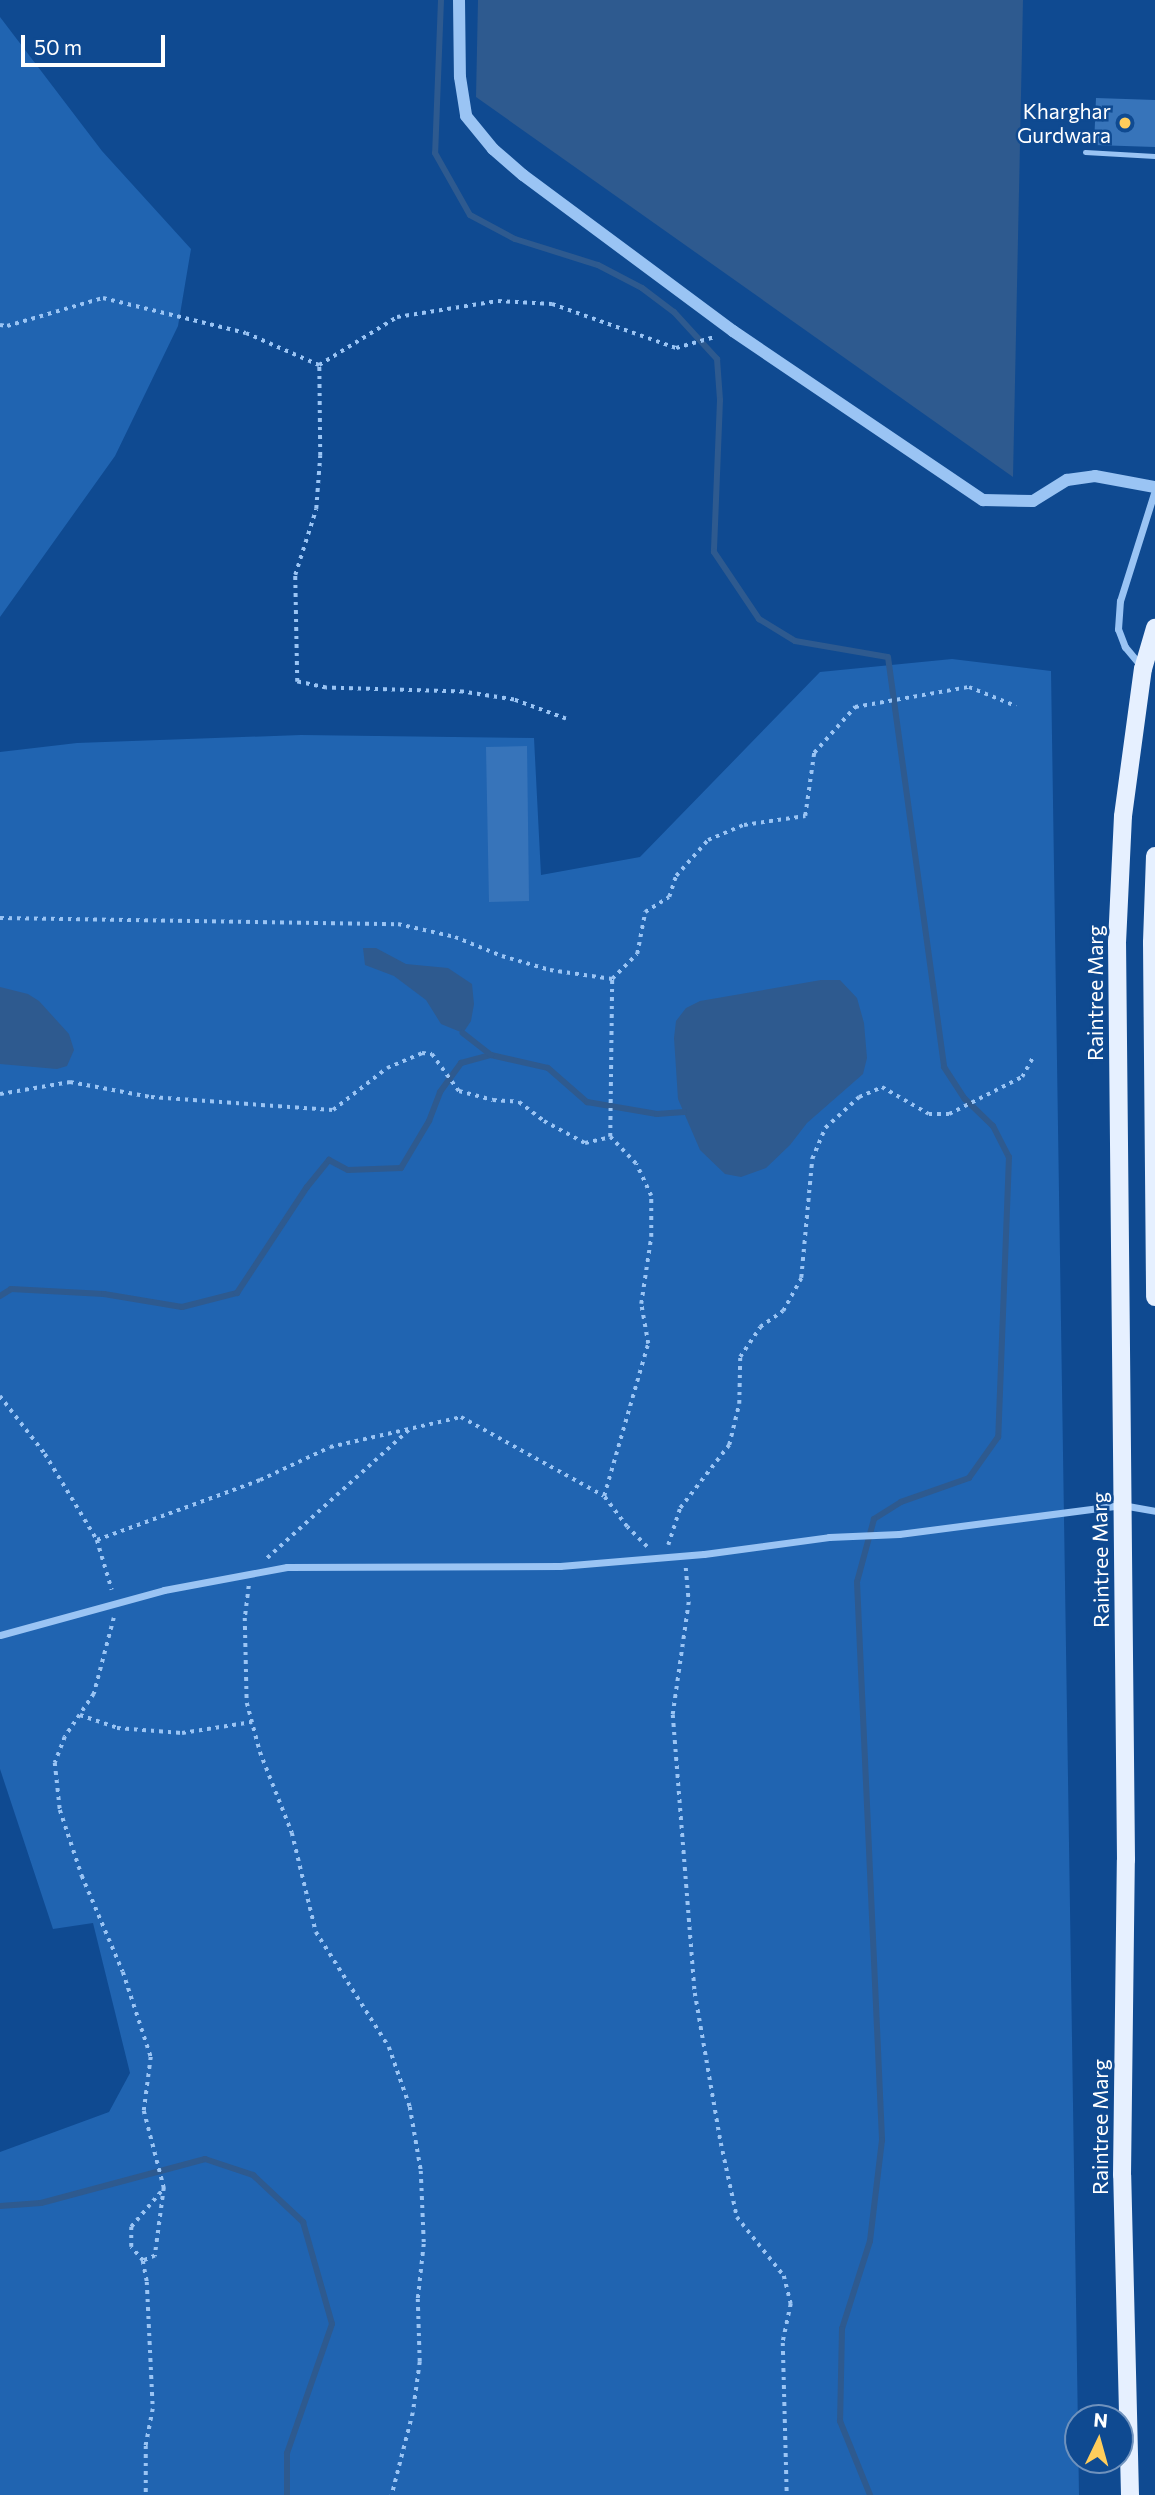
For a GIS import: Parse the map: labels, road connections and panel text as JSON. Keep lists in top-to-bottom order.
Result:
{
  "streets": {
    "main road": ["Raintree Marg"]
  },
  "places": ["Kharghar Gurdwara"],
  "scale_bar": "50 m",
  "north": "top"
}
